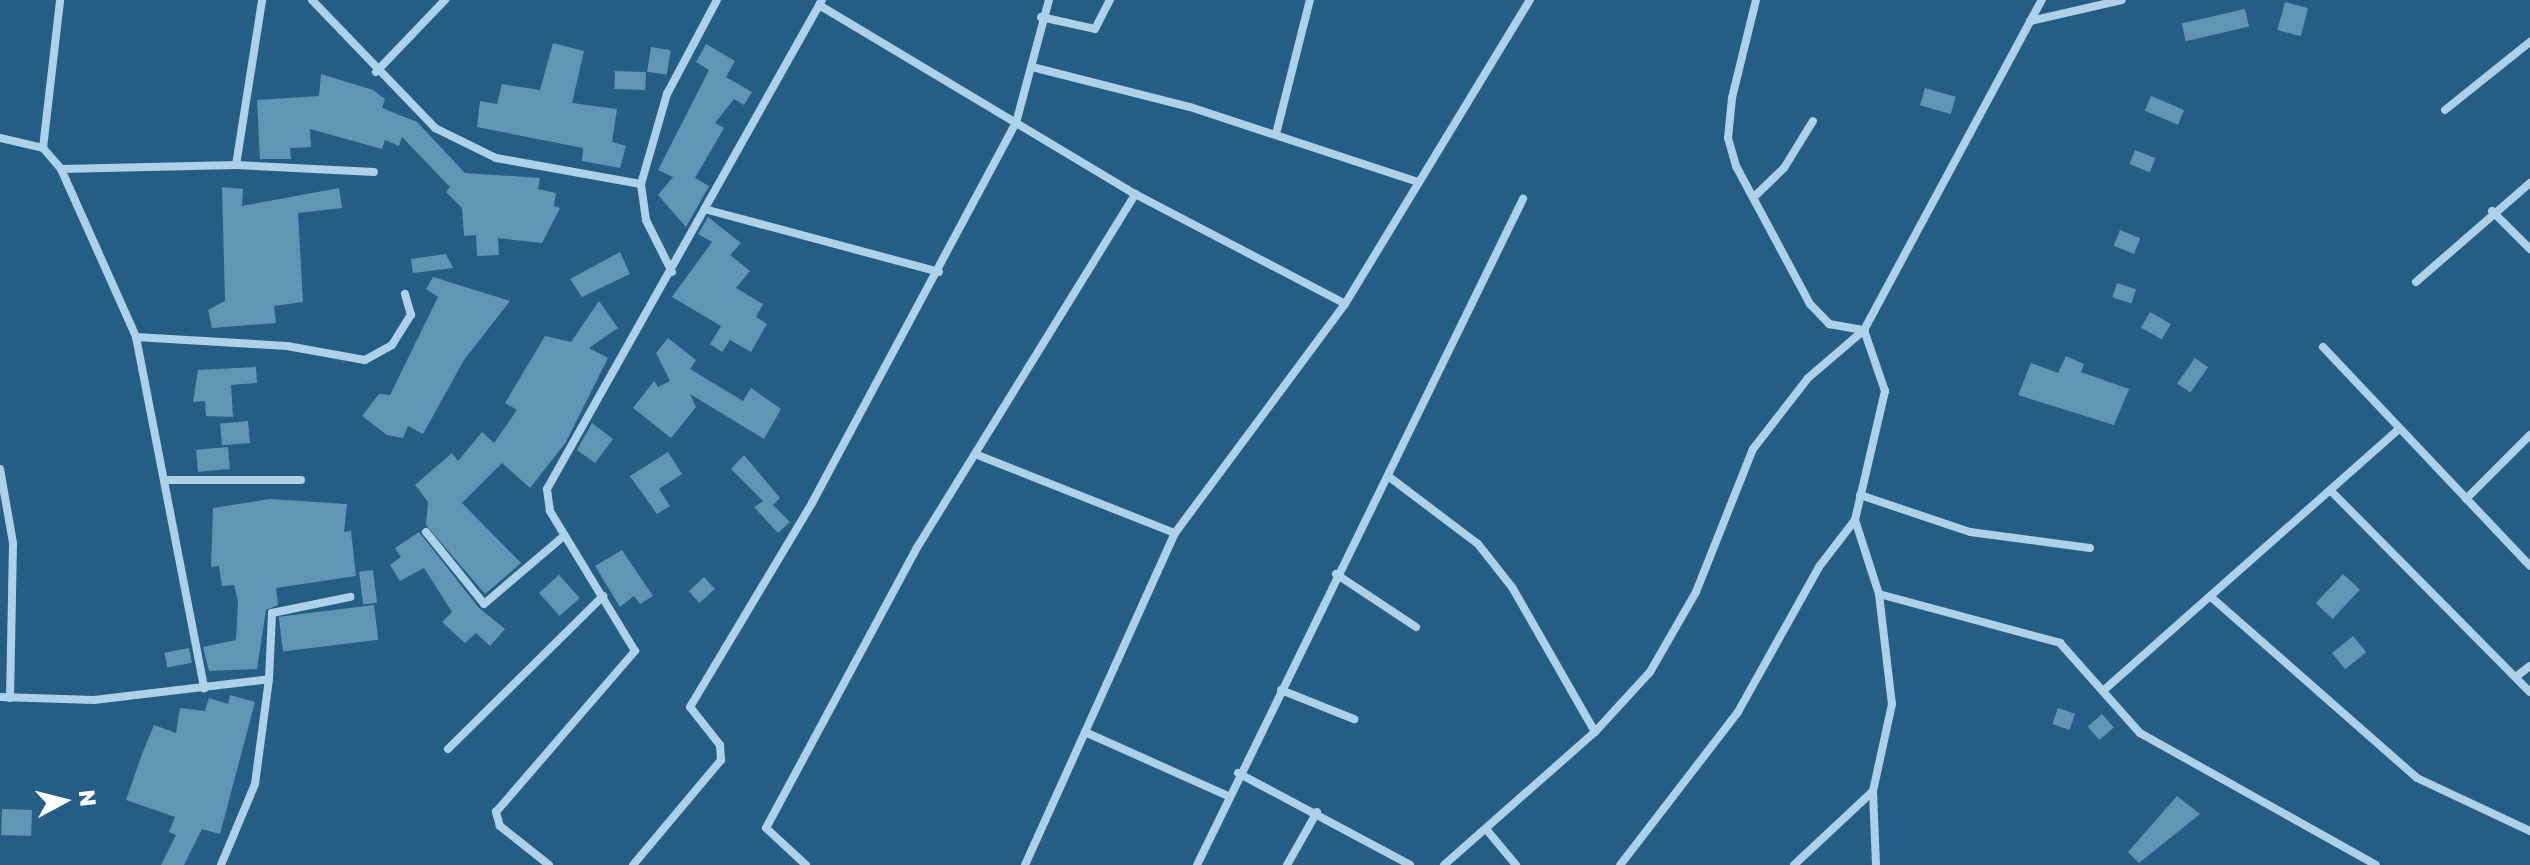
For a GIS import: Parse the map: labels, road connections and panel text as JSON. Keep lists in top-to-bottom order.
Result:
{
  "north": "right"
}
